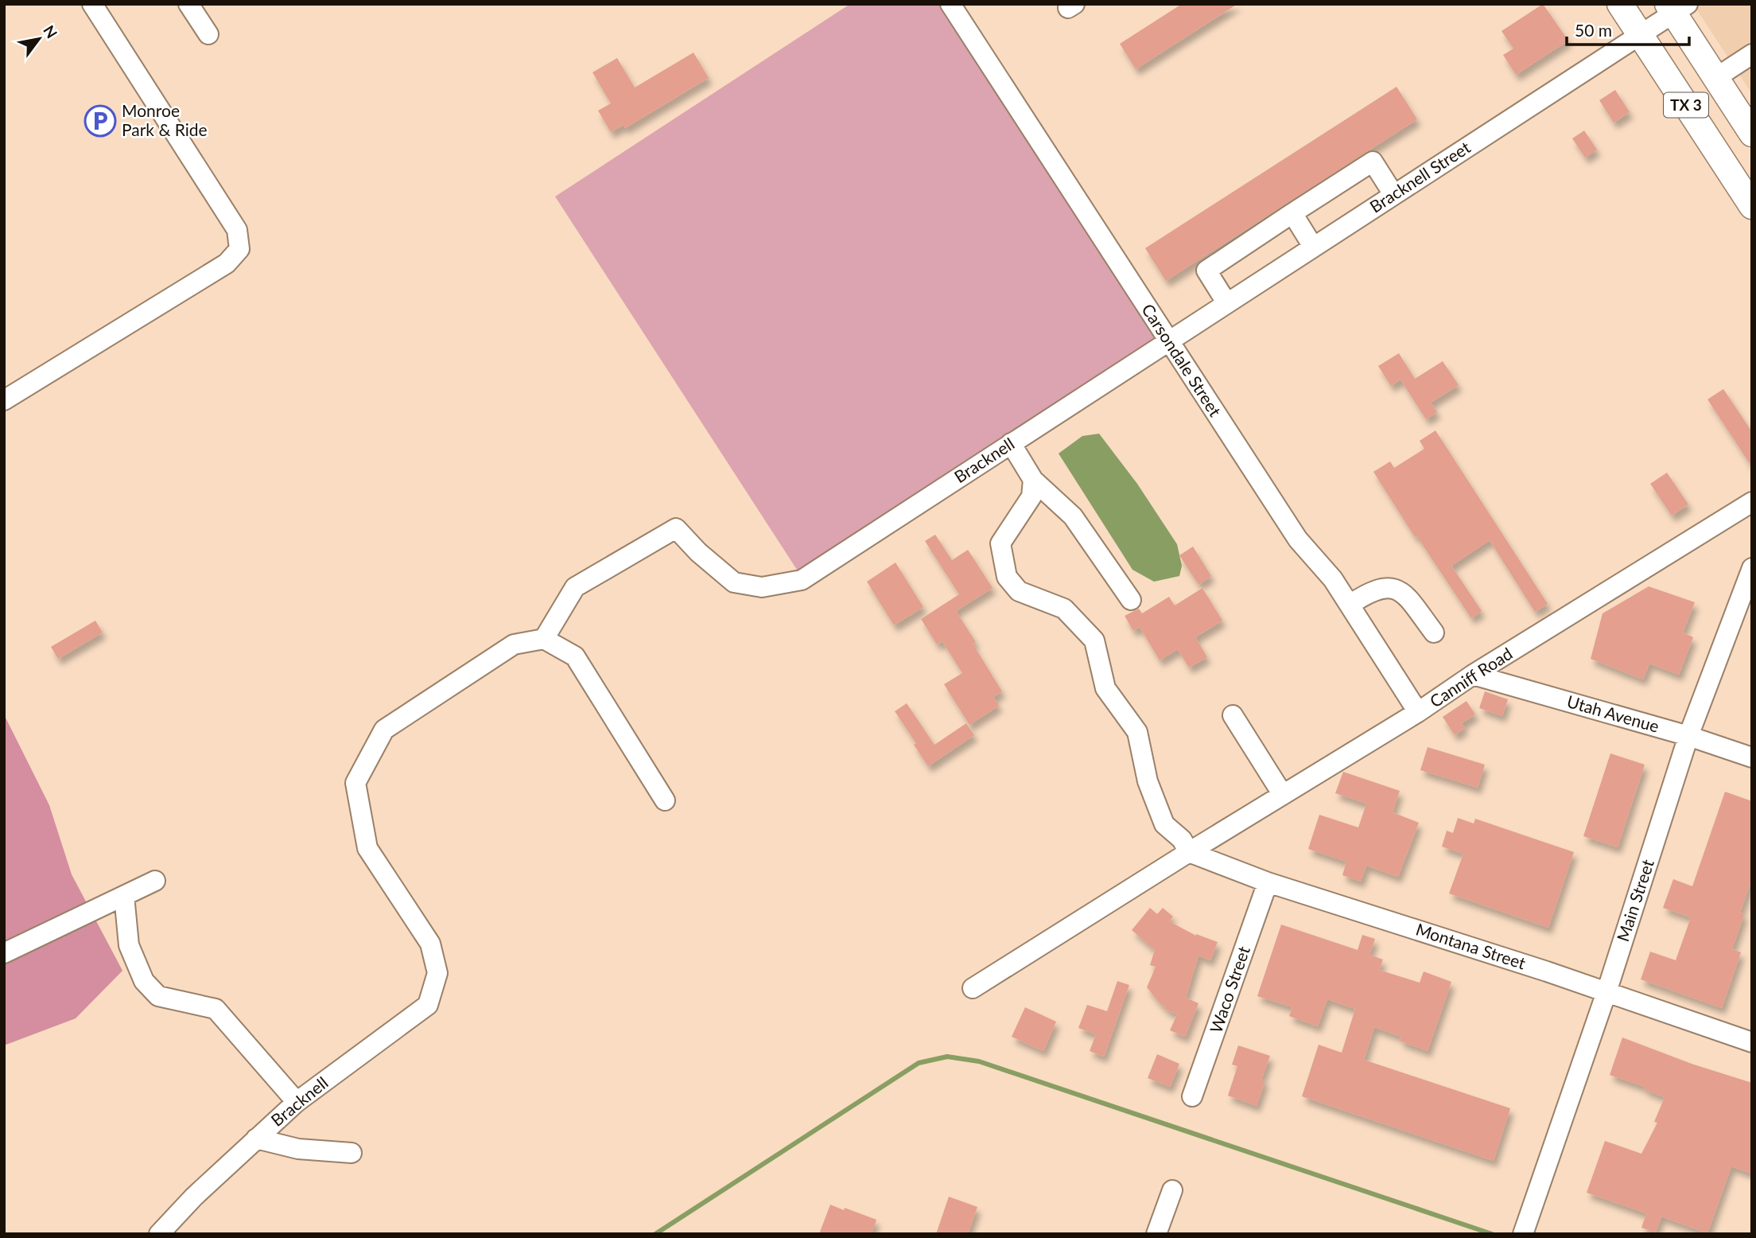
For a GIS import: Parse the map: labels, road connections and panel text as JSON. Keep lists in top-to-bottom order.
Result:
{
  "streets": {
    "main road": ["TX 3"],
    "street": [
      "Bracknell Street",
      "Carsondale Street",
      "Bracknell",
      "Canniff Road",
      "Utah Avenue",
      "Main Street",
      "Montana Street",
      "Waco Street"
    ]
  },
  "crossings": [
    ["TX 3", "Bracknell Street"],
    ["Bracknell Street", "Carsondale Street"],
    ["Bracknell Street", "Bracknell"],
    ["Carsondale Street", "Bracknell"],
    ["Carsondale Street", "Canniff Road"],
    ["Canniff Road", "Utah Avenue"],
    ["Canniff Road", "Montana Street"],
    ["Utah Avenue", "Main Street"],
    ["Main Street", "Montana Street"],
    ["Montana Street", "Waco Street"]
  ],
  "places": {
    "parking": ["Monroe Park & Ride"]
  },
  "scale_bar": "50 m",
  "north": "top right"
}
